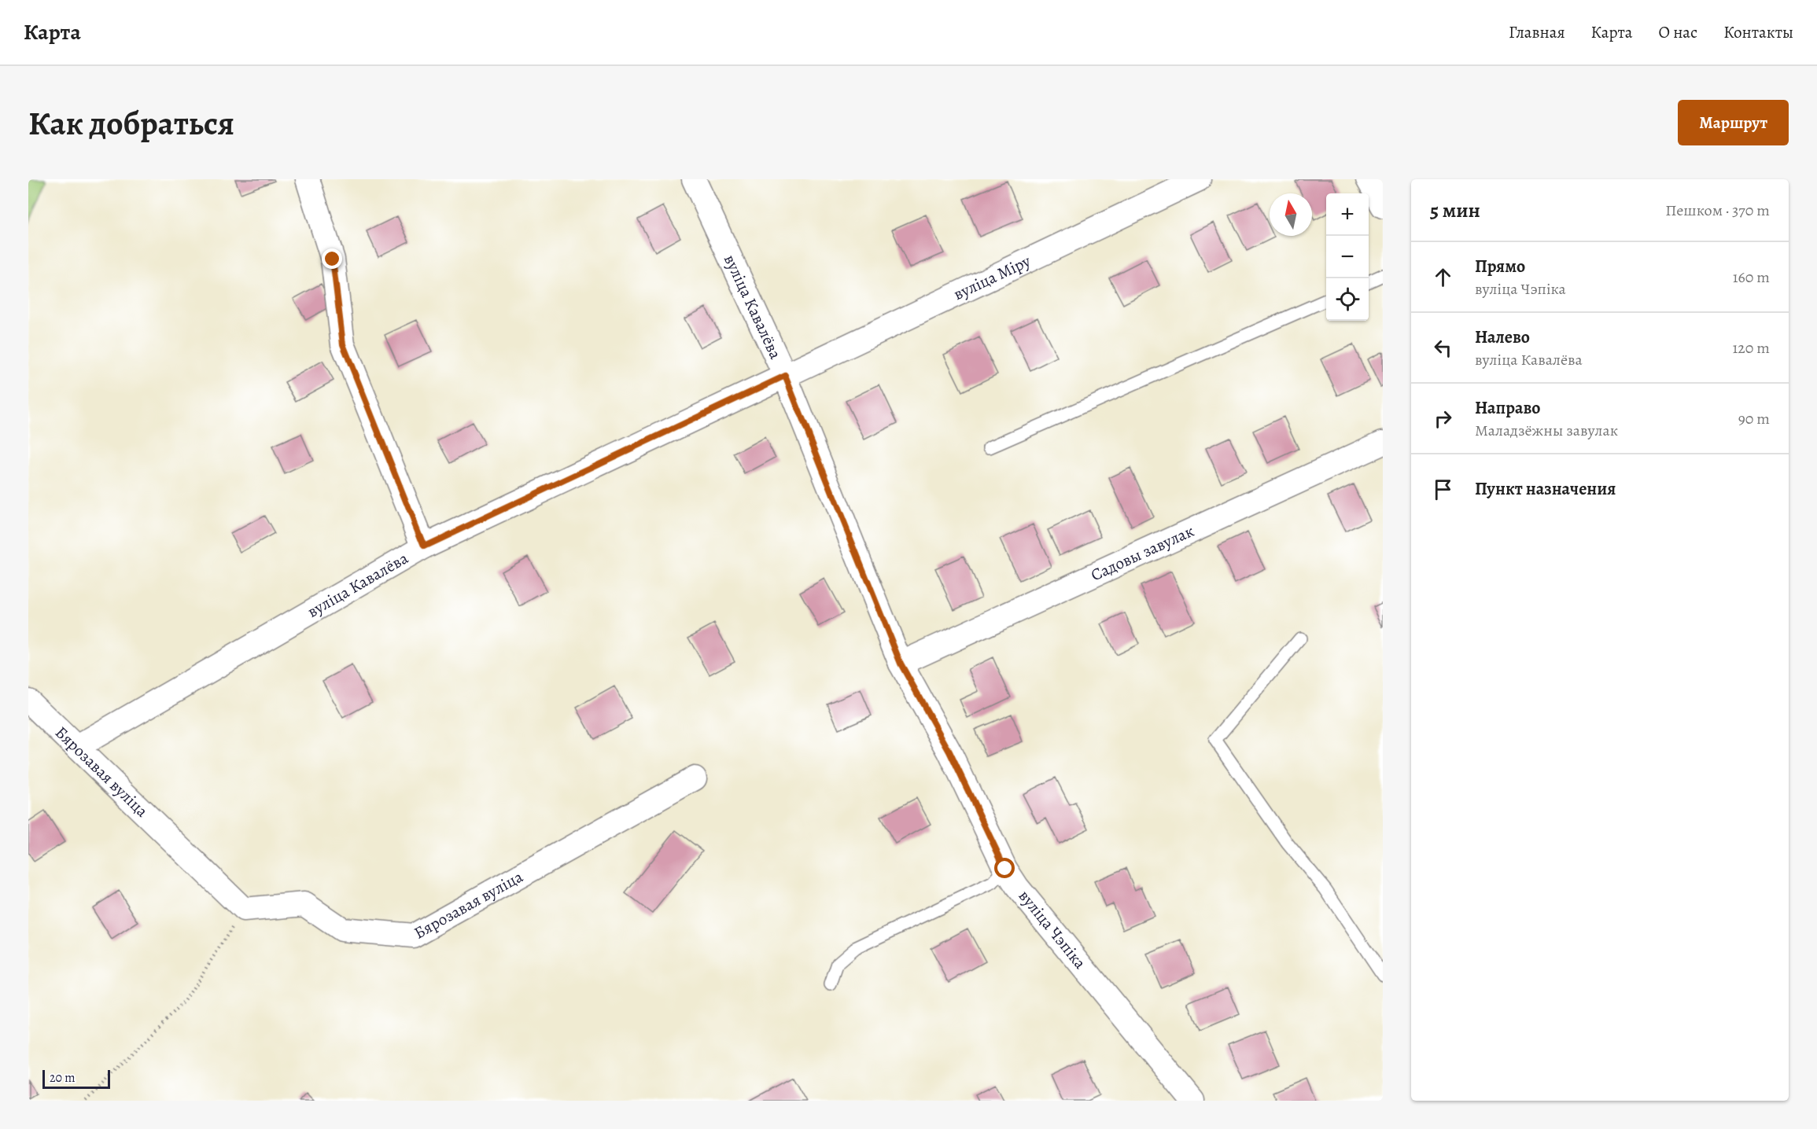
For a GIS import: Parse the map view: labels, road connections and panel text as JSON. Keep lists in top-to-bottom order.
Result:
{
  "streets": {
    "street": [
      "вуліца Міру",
      "вуліца Кавалёва",
      "Садовы завулак",
      "Бярозавая вуліца",
      "вуліца Чэпіка"
    ]
  },
  "crossings": [
    ["вуліца Міру", "вуліца Кавалёва"],
    ["вуліца Міру", "вуліца Чэпіка"],
    ["вуліца Кавалёва", "Бярозавая вуліца"],
    ["вуліца Кавалёва", "вуліца Чэпіка"],
    ["Садовы завулак", "вуліца Чэпіка"]
  ],
  "scale_bar": "20 m",
  "north": "top",
  "page": {
    "header": "Карта",
    "nav": [
      "Главная",
      "Карта",
      "О нас",
      "Контакты"
    ],
    "buttons": "Маршрут",
    "title": "Как добраться",
    "heading": ["5 мин", "Пешком · 370 m"],
    "map_buttons": ["+", "−"],
    "list": [
      ["Прямо", "вуліца Чэпіка", "160 m"],
      ["Налево", "вуліца Кавалёва", "120 m"],
      ["Направо", "Маладзёжны завулак", "90 m"],
      "Пункт назначения"
    ],
    "scale": "20 m"
  }
}
